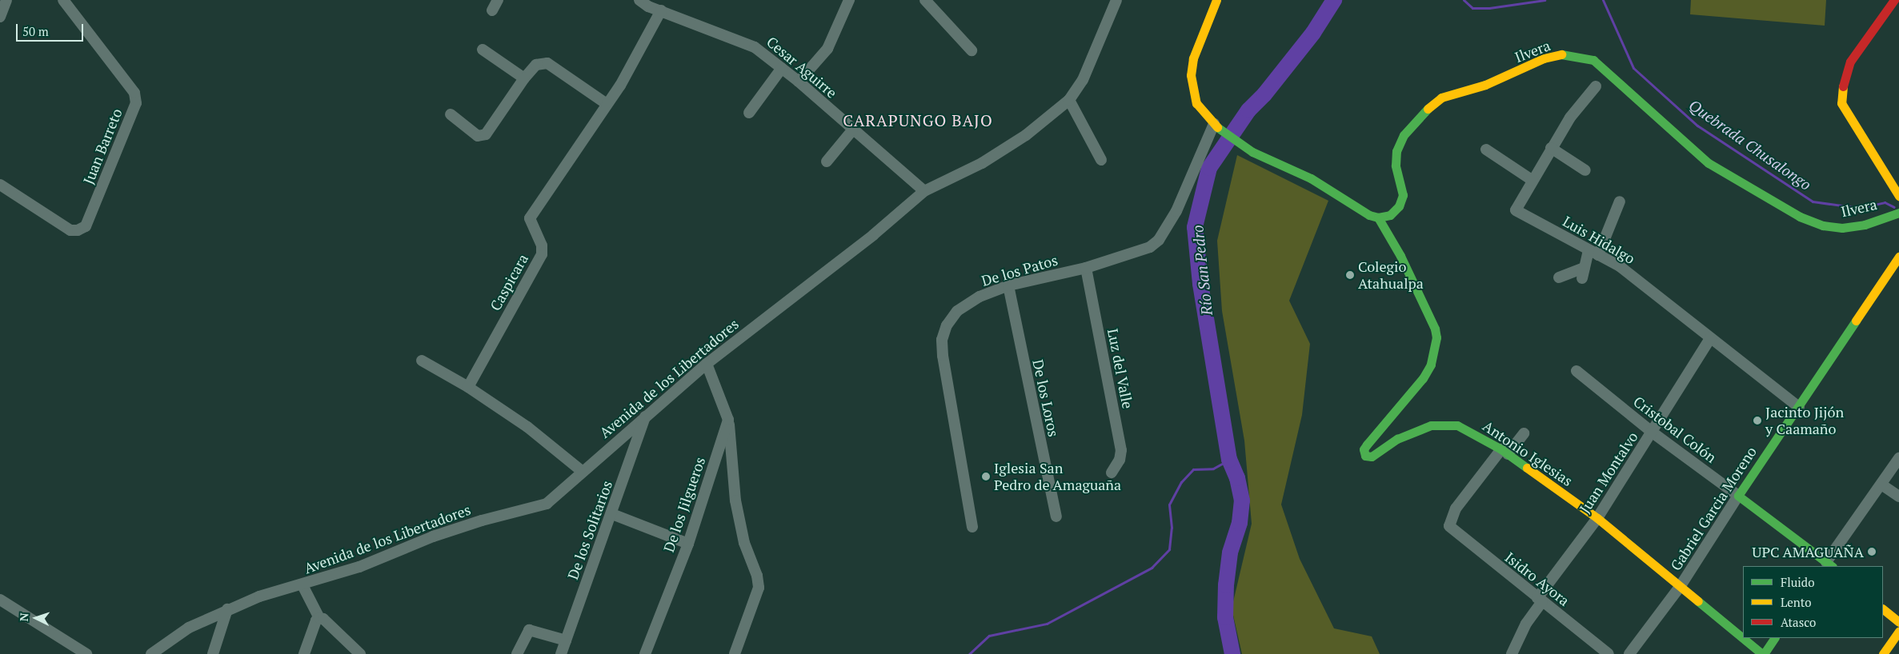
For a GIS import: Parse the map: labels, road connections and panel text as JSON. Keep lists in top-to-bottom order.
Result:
{
  "streets": {
    "street": [
      "Ilvera",
      "Cesar Aguirre",
      "Juan Barreto",
      "Luis Hidalgo",
      "De los Patos",
      "Caspicara",
      "Luz del Valle",
      "Avenida de los Libertadores",
      "De los Loros",
      "Cristobal Colón",
      "Antonio Iglesias",
      "Juan Montalvo",
      "De los Jilgueros",
      "Gabriel Garcia Moreno",
      "De los Solitarios",
      "Isidro Ayora"
    ]
  },
  "crossings": [
    ["Ilvera", "Antonio Iglesias"],
    ["Cesar Aguirre", "Caspicara"],
    ["Cesar Aguirre", "Avenida de los Libertadores"],
    ["Luis Hidalgo", "Juan Montalvo"],
    ["Luis Hidalgo", "Gabriel Garcia Moreno"],
    ["De los Patos", "Luz del Valle"],
    ["De los Patos", "De los Loros"],
    ["Avenida de los Libertadores", "De los Solitarios"],
    ["Cristobal Colón", "Juan Montalvo"],
    ["Cristobal Colón", "Gabriel Garcia Moreno"],
    ["Antonio Iglesias", "Juan Montalvo"],
    ["Antonio Iglesias", "Gabriel Garcia Moreno"],
    ["Antonio Iglesias", "Isidro Ayora"],
    ["Juan Montalvo", "Isidro Ayora"]
  ],
  "districts": ["CARAPUNGO BAJO"],
  "water": ["Quebrada Chusalongo", "Río San Pedro"],
  "places": [
    "Colegio Atahualpa",
    "Jacinto Jijón y Caamaño",
    "Iglesia San Pedro de Amaguaña",
    "UPC AMAGUAÑA"
  ],
  "legend": ["Fluido", "Lento", "Atasco"],
  "scale_bar": "50 m",
  "north": "left"
}
